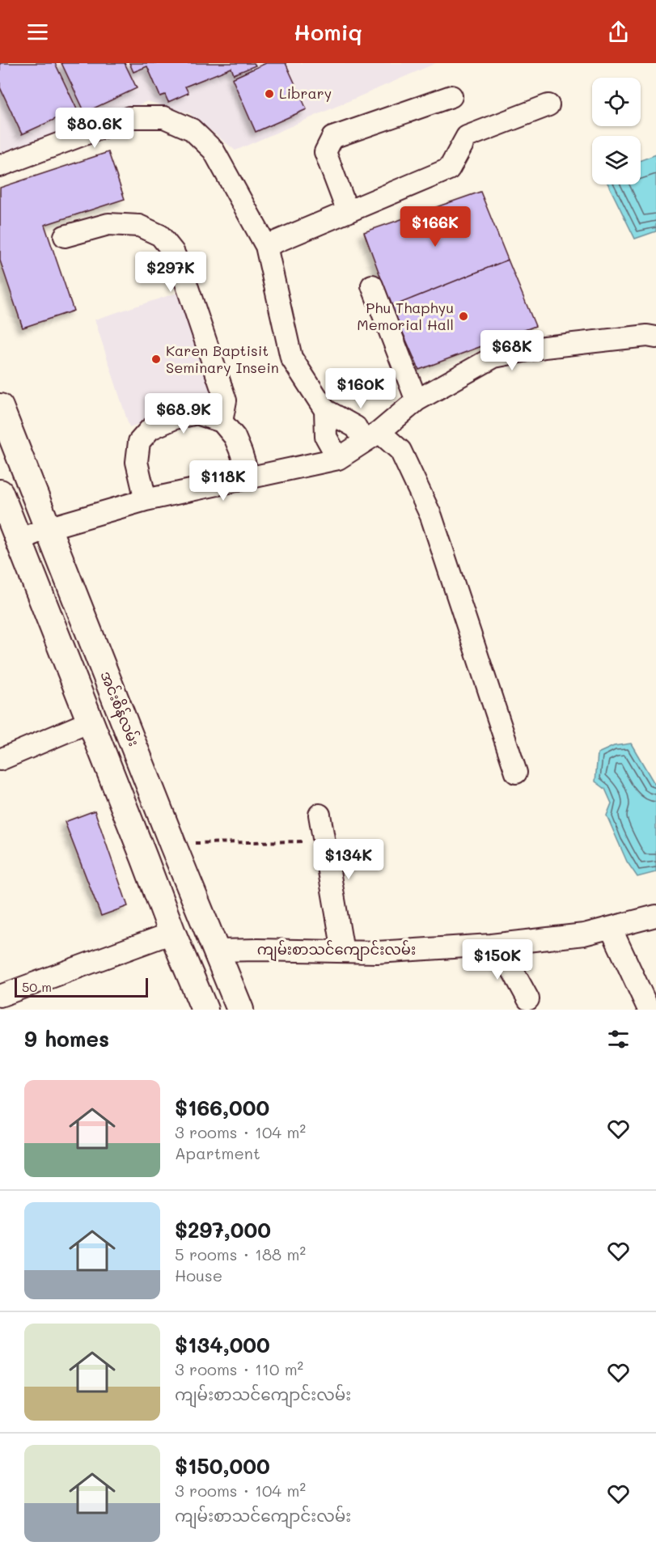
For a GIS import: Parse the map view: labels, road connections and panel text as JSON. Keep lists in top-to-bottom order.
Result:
{
  "streets": {
    "main road": ["အင်းစိန်လမ်း"],
    "street": ["ကျမ်းစာသင်ကျောင်းလမ်း"]
  },
  "crossings": [
    ["အင်းစိန်လမ်း", "ကျမ်းစာသင်ကျောင်းလမ်း"]
  ],
  "places": ["Library", "Phu Thaphyu Memorial Hall", "Karen Baptisit Seminary Insein"],
  "scale_bar": "50 m",
  "page": {
    "header": "Homiq",
    "price": [
      "$80.6K",
      "$166K",
      "$297K",
      "$68K",
      "$160K",
      "$68.9K",
      "$118K",
      "$134K",
      "$150K"
    ],
    "scale": "50 m",
    "heading": "9 homes",
    "list": [
      {
        "name": "$166,000",
        "note": "3 rooms · 104 m² · Apartment"
      },
      {
        "name": "$297,000",
        "note": "5 rooms · 188 m² · House"
      },
      {
        "name": "$134,000",
        "note": "3 rooms · 110 m² · ကျမ်းစာသင်ကျောင်းလမ်း"
      },
      {
        "name": "$150,000",
        "note": "3 rooms · 104 m² · ကျမ်းစာသင်ကျောင်းလမ်း"
      }
    ]
  }
}
